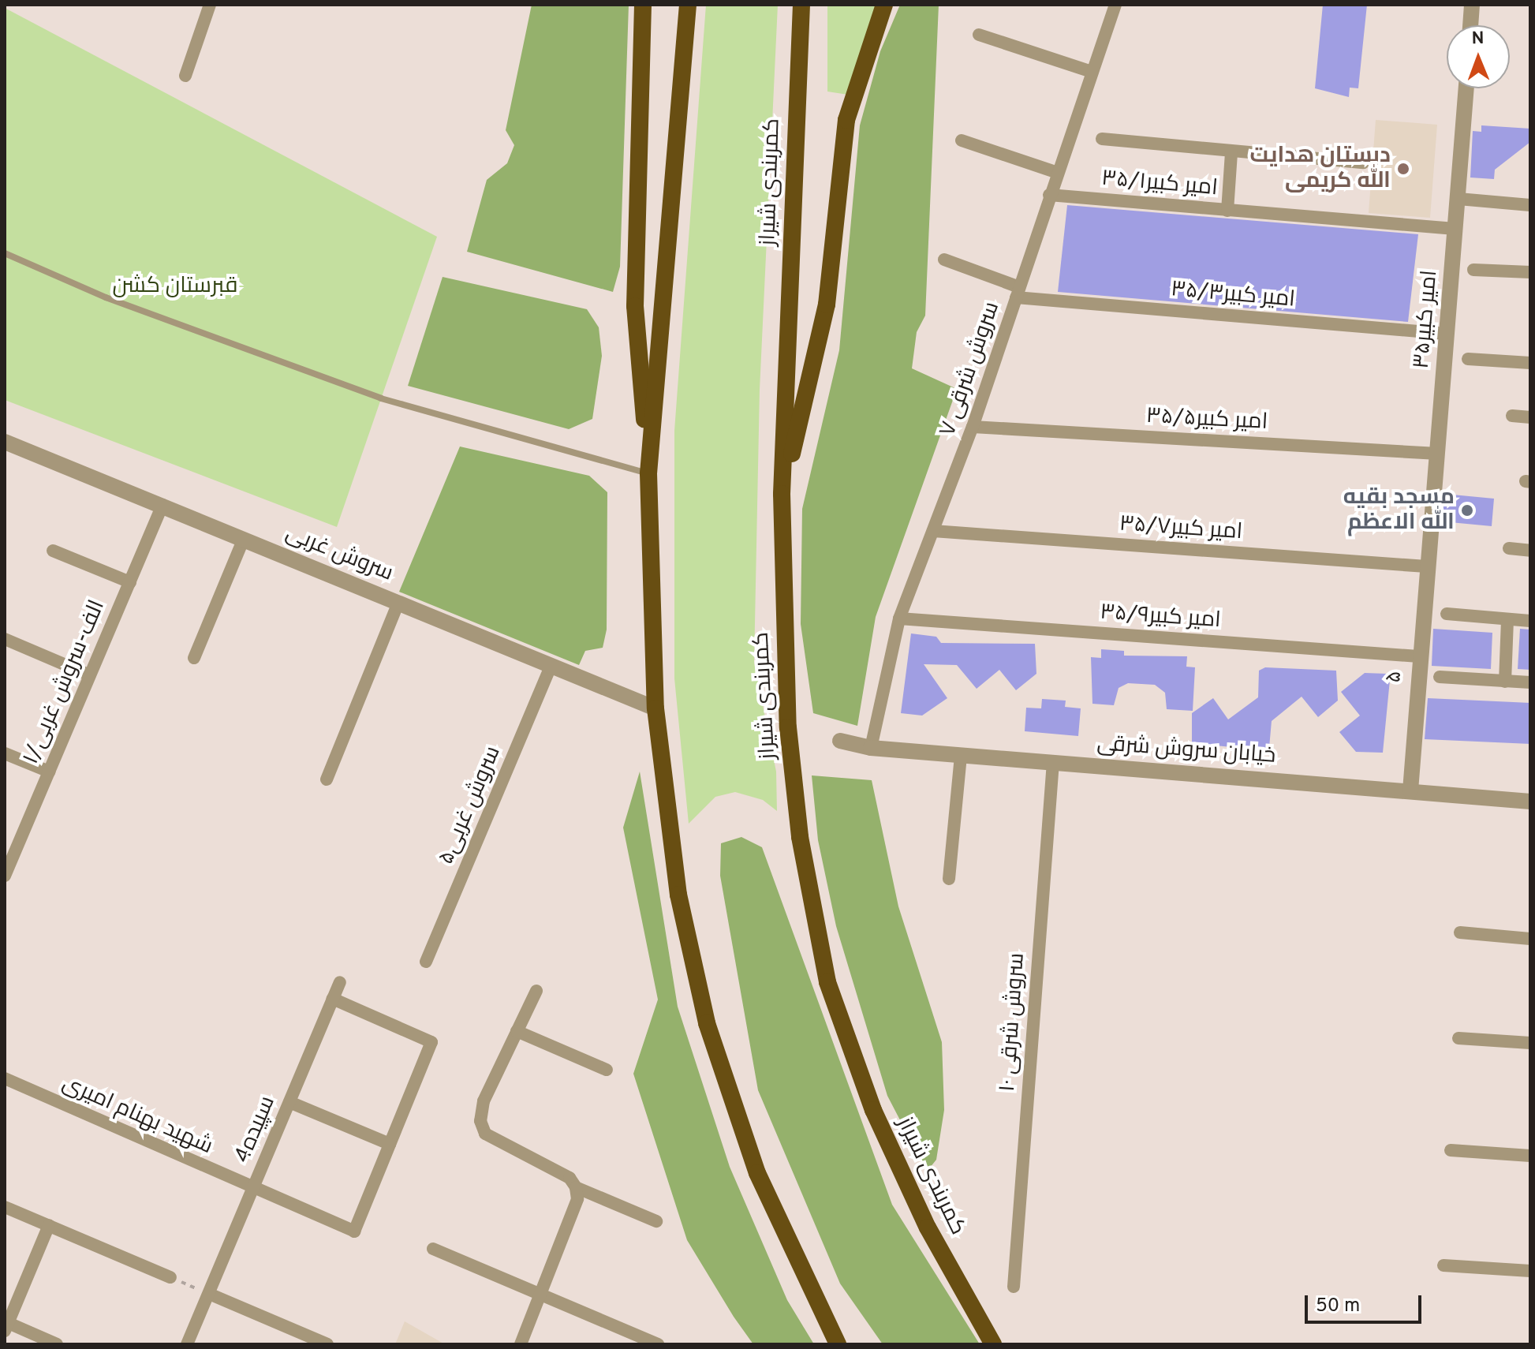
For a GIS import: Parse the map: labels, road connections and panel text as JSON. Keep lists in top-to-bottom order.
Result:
{
  "streets": {
    "highway": ["کمربندی شیراز"],
    "street": [
      "امیر کبیر۳۵/۱",
      "امیر کبیر۳۵/۳",
      "امیر کبیر۳۵",
      "سروش شرقی ۷",
      "امیر کبیر۳۵/۵",
      "امیر کبیر۳۵/۷",
      "سروش غربی",
      "امیر کبیر۳۵/۹",
      "۵",
      "۱/الف-سروش غربی",
      "خیابان سروش شرقی",
      "سروش غربی۵",
      "سروش شرقی ۱۰",
      "شهید بهنام امیری",
      "4سپیده"
    ]
  },
  "crossings": [
    ["امیر کبیر۳۵/۱", "امیر کبیر۳۵"],
    ["امیر کبیر۳۵/۱", "سروش شرقی ۷"],
    ["امیر کبیر۳۵/۳", "امیر کبیر۳۵"],
    ["امیر کبیر۳۵/۳", "سروش شرقی ۷"],
    ["امیر کبیر۳۵", "امیر کبیر۳۵/۵"],
    ["امیر کبیر۳۵", "امیر کبیر۳۵/۷"],
    ["امیر کبیر۳۵", "۵"],
    ["سروش شرقی ۷", "امیر کبیر۳۵/۵"],
    ["سروش شرقی ۷", "امیر کبیر۳۵/۷"],
    ["سروش شرقی ۷", "امیر کبیر۳۵/۹"],
    ["سروش شرقی ۷", "خیابان سروش شرقی"],
    ["امیر کبیر۳۵/۷", "۵"],
    ["سروش غربی", "۱/الف-سروش غربی"],
    ["سروش غربی", "سروش غربی۵"],
    ["امیر کبیر۳۵/۹", "۵"],
    ["۵", "خیابان سروش شرقی"],
    ["خیابان سروش شرقی", "سروش شرقی ۱۰"],
    ["شهید بهنام امیری", "4سپیده"]
  ],
  "parks": ["قبرستان کشن"],
  "places": ["دبستان هدایت الله کریمی", "مسجد بقیه الله الاعظم"],
  "scale_bar": "50 m",
  "north": "top"
}
